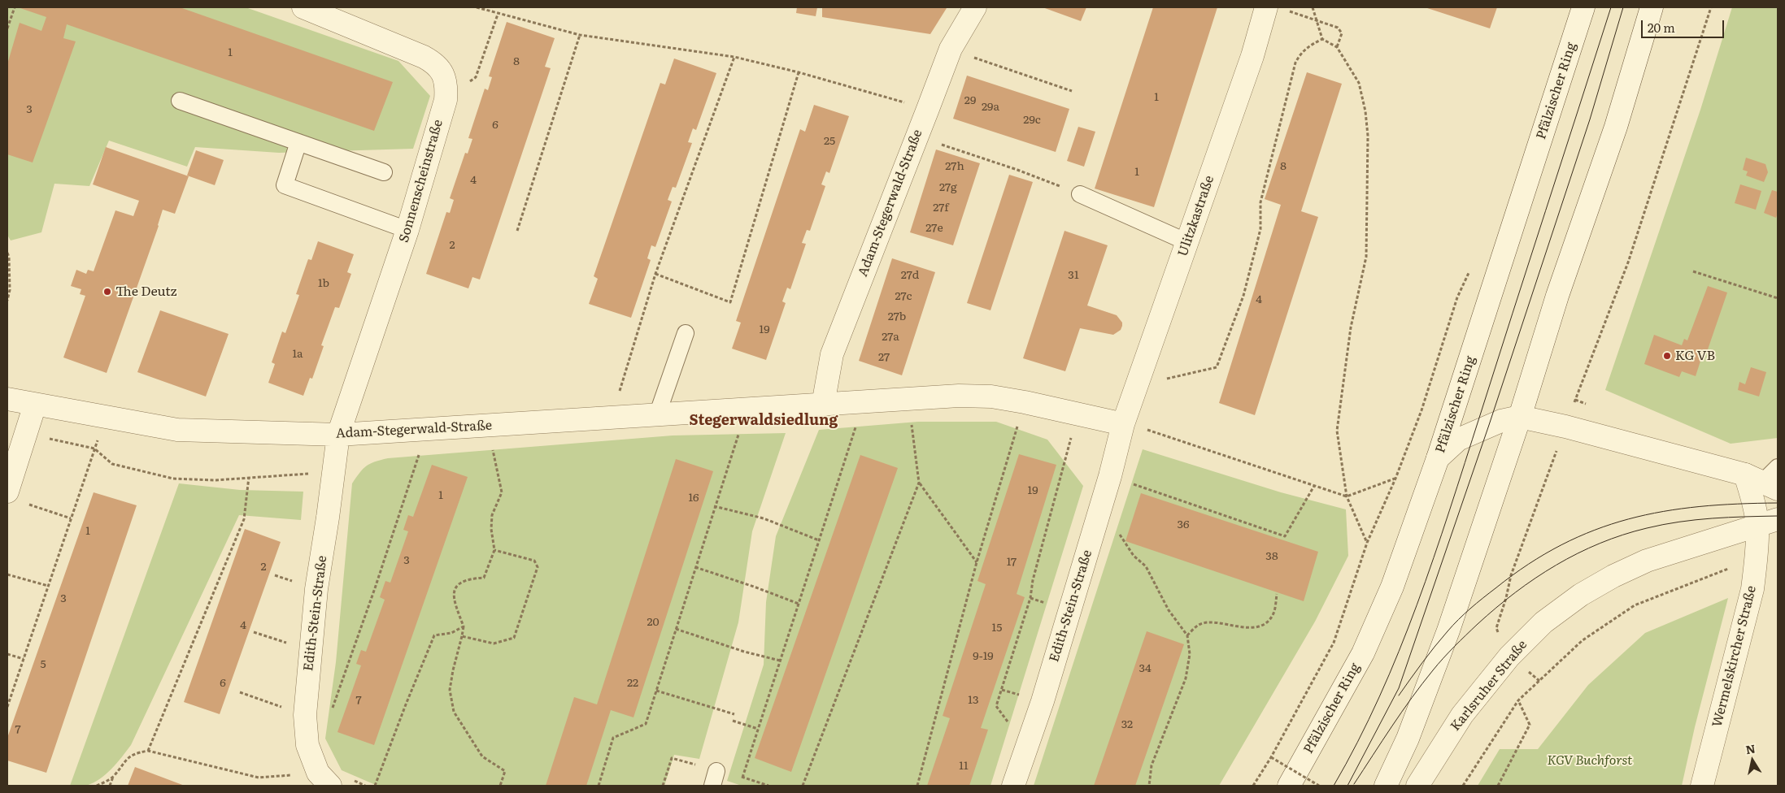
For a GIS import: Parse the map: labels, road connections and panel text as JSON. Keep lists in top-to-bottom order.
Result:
{
  "streets": {
    "street": [
      "Pfälzischer Ring",
      "Sonnenscheinstraße",
      "Adam-Stegerwald-Straße",
      "Ulitzkastraße",
      "Edith-Stein-Straße",
      "Wermelskircher Straße",
      "Karlsruher Straße"
    ]
  },
  "crossings": [
    ["Sonnenscheinstraße", "Adam-Stegerwald-Straße"],
    ["Sonnenscheinstraße", "Edith-Stein-Straße"],
    ["Adam-Stegerwald-Straße", "Ulitzkastraße"],
    ["Adam-Stegerwald-Straße", "Edith-Stein-Straße"],
    ["Ulitzkastraße", "Edith-Stein-Straße"],
    ["Wermelskircher Straße", "Karlsruher Straße"]
  ],
  "districts": ["Stegerwaldsiedlung"],
  "parks": ["KGV Buchforst"],
  "places": ["The Deutz", "KG VB"],
  "house_numbers": [
    "1",
    "8",
    "1",
    "29",
    "29a",
    "3",
    "29c",
    "6",
    "25",
    "27h",
    "8",
    "1",
    "4",
    "27g",
    "27f",
    "27e",
    "2",
    "27d",
    "31",
    "1b",
    "27c",
    "4",
    "27b",
    "19",
    "27a",
    "1a",
    "27",
    "19",
    "1",
    "16",
    "36",
    "1",
    "38",
    "3",
    "17",
    "2",
    "3",
    "20",
    "4",
    "15",
    "9-19",
    "5",
    "34",
    "6",
    "22",
    "7",
    "13",
    "32",
    "7",
    "11"
  ],
  "scale_bar": "20 m",
  "north": "top"
}
